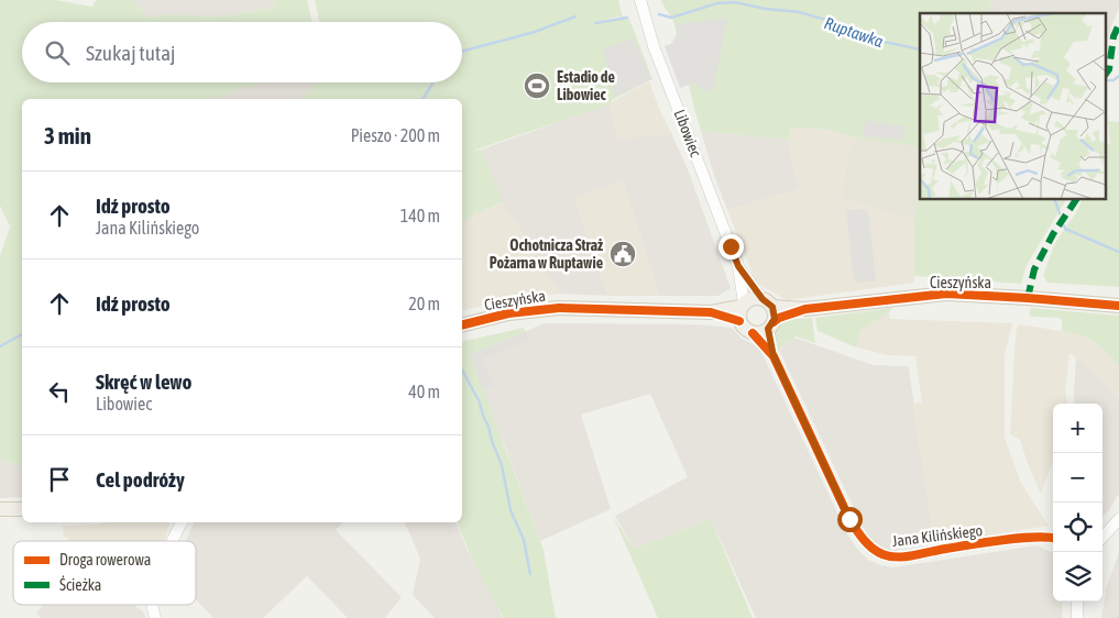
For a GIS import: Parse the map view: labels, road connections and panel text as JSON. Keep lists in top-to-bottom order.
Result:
{
  "streets": {
    "main road": ["Cieszyńska"],
    "street": ["Libowiec", "Jana Kilińskiego"]
  },
  "crossings": [
    ["Libowiec", "Cieszyńska"],
    ["Libowiec", "Jana Kilińskiego"],
    ["Cieszyńska", "Jana Kilińskiego"]
  ],
  "water": ["Ruptawka"],
  "places": {
    "sports": ["Estadio de Libowiec"],
    "public building": ["Ochotnicza Straż Pożarna w Ruptawie"]
  },
  "legend": ["Droga rowerowa", "Ścieżka"],
  "page": {
    "search": "Szukaj tutaj",
    "heading": ["3 min", "Pieszo · 200 m"],
    "list": [
      ["Idź prosto", "Jana Kilińskiego", "140 m"],
      ["Idź prosto", "20 m"],
      ["Skręć w lewo", "Libowiec", "40 m"],
      "Cel podróży"
    ],
    "map_buttons": ["+", "−"]
  }
}
